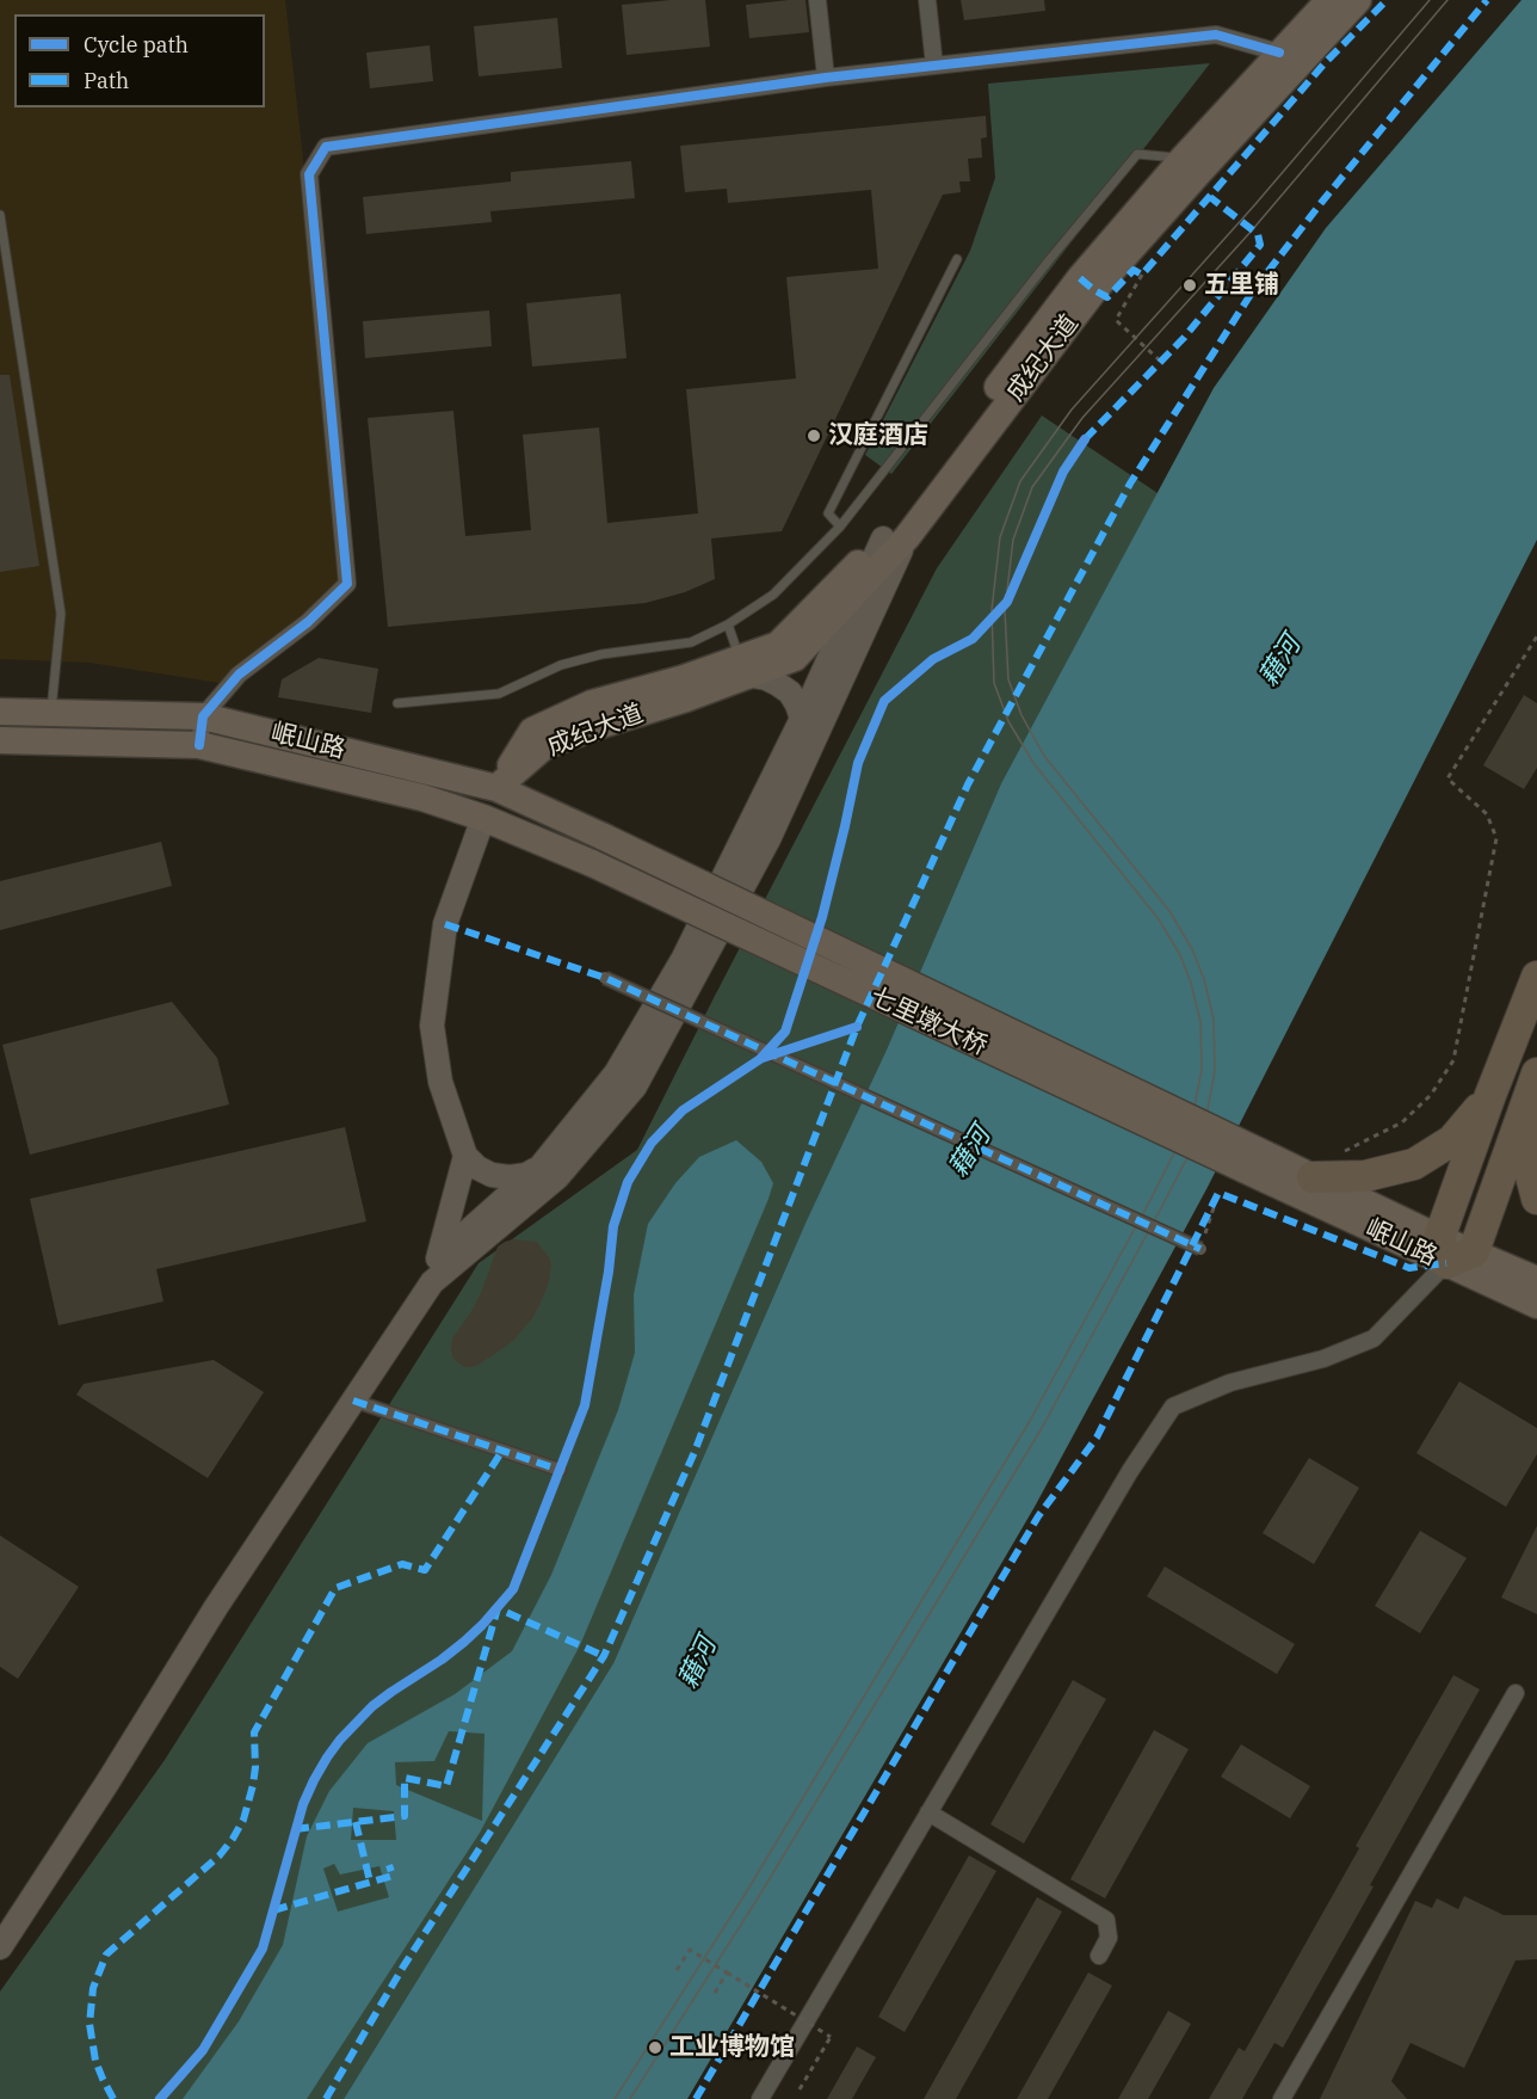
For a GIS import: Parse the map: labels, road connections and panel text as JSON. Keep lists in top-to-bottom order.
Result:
{
  "streets": {
    "main road": ["成纪大道", "岷山路", "七里墩大桥"]
  },
  "crossings": [
    ["成纪大道", "岷山路"],
    ["岷山路", "七里墩大桥"]
  ],
  "water": ["藉河"],
  "places": ["五里铺", "汉庭酒店", "工业博物馆"],
  "legend": ["Cycle path", "Path"]
}
